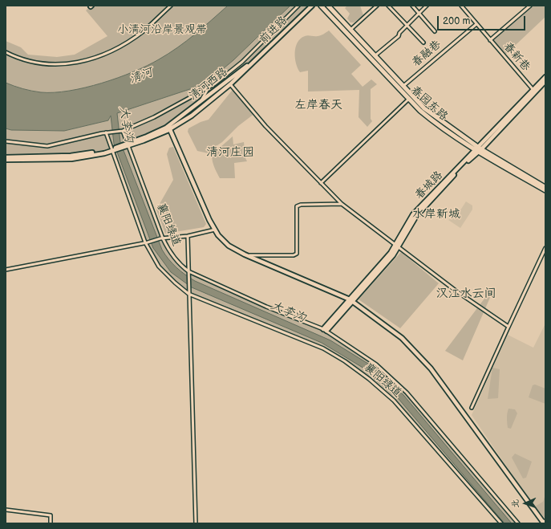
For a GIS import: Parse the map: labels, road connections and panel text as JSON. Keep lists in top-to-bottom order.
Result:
{
  "streets": {
    "main road": ["春园东路"],
    "street": [
      "前进路",
      "春融巷",
      "春新巷",
      "清河西路",
      "春城路",
      "襄阳绿道"
    ]
  },
  "crossings": [
    ["前进路", "清河西路"],
    ["春融巷", "春新巷"],
    ["春融巷", "春园东路"],
    ["春新巷", "春城路"],
    ["春园东路", "春城路"],
    ["春城路", "襄阳绿道"]
  ],
  "districts": [
    "左岸春天",
    "清河庄园",
    "水岸新城",
    "汉江水云间"
  ],
  "water": ["清河", "大李沟"],
  "parks": ["小清河沿岸景观带"],
  "scale_bar": "200 m",
  "north": "left"
}
